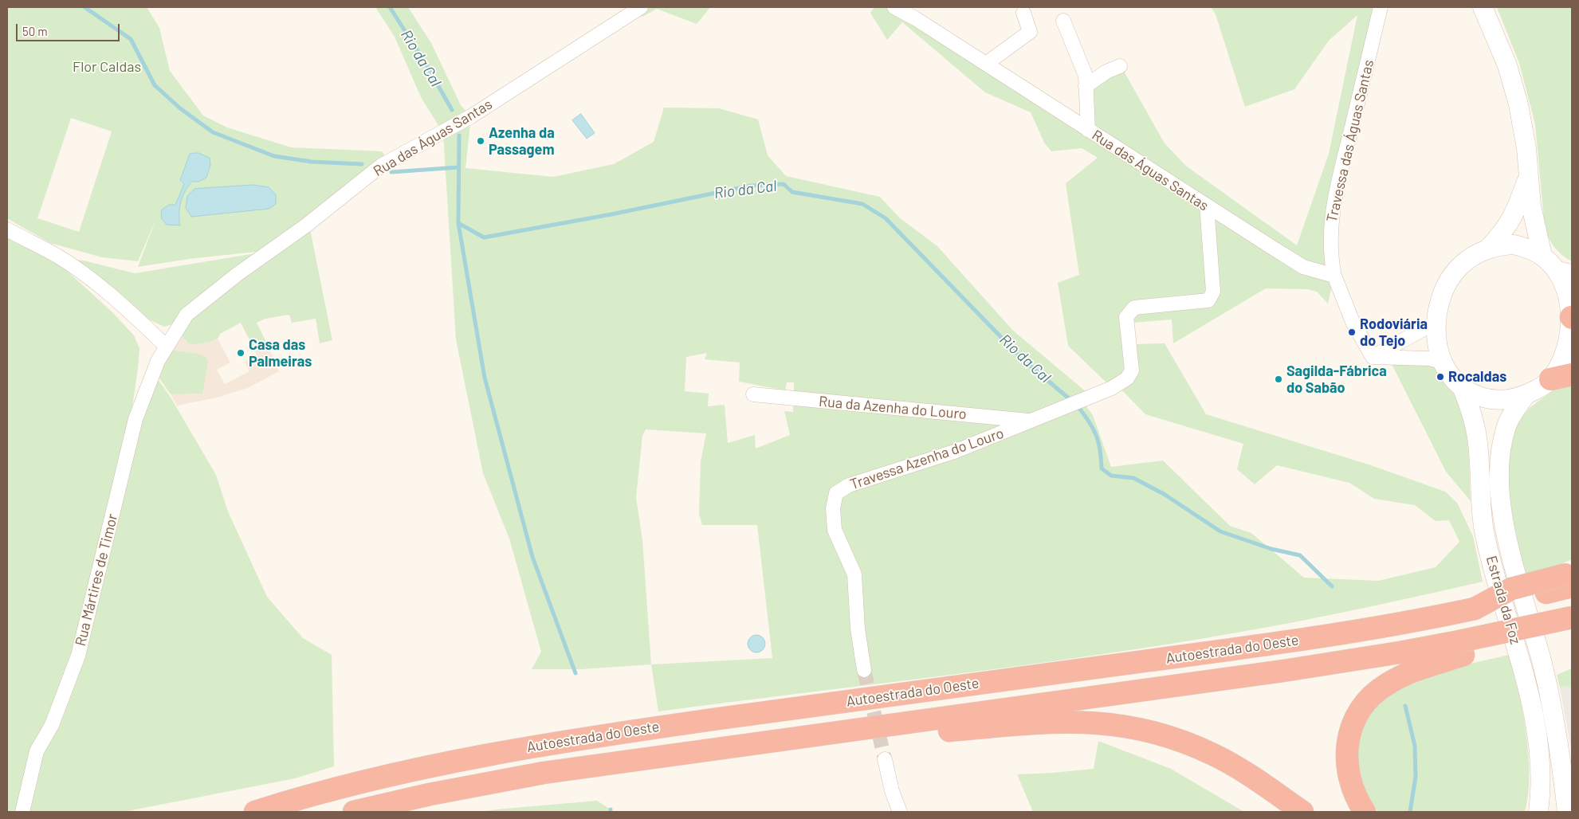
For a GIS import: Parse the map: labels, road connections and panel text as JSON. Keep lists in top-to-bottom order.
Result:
{
  "streets": {
    "highway": ["Autoestrada do Oeste"],
    "main road": ["Estrada da Foz"],
    "street": [
      "Rua das Águas Santas",
      "Travessa das Águas Santas",
      "Rua da Azenha do Louro",
      "Travessa Azenha do Louro",
      "Rua Mártires de Timor"
    ]
  },
  "crossings": [
    ["Rua das Águas Santas", "Travessa das Águas Santas"],
    ["Rua das Águas Santas", "Rua Mártires de Timor"],
    ["Rua da Azenha do Louro", "Travessa Azenha do Louro"]
  ],
  "water": ["Rio da Cal"],
  "parks": ["Flor Caldas"],
  "places": [
    "Azenha da Passagem",
    "Rodoviária do Tejo",
    "Casa das Palmeiras",
    "Rocaldas",
    "Sagilda-Fábrica do Sabão"
  ],
  "scale_bar": "50 m"
}
